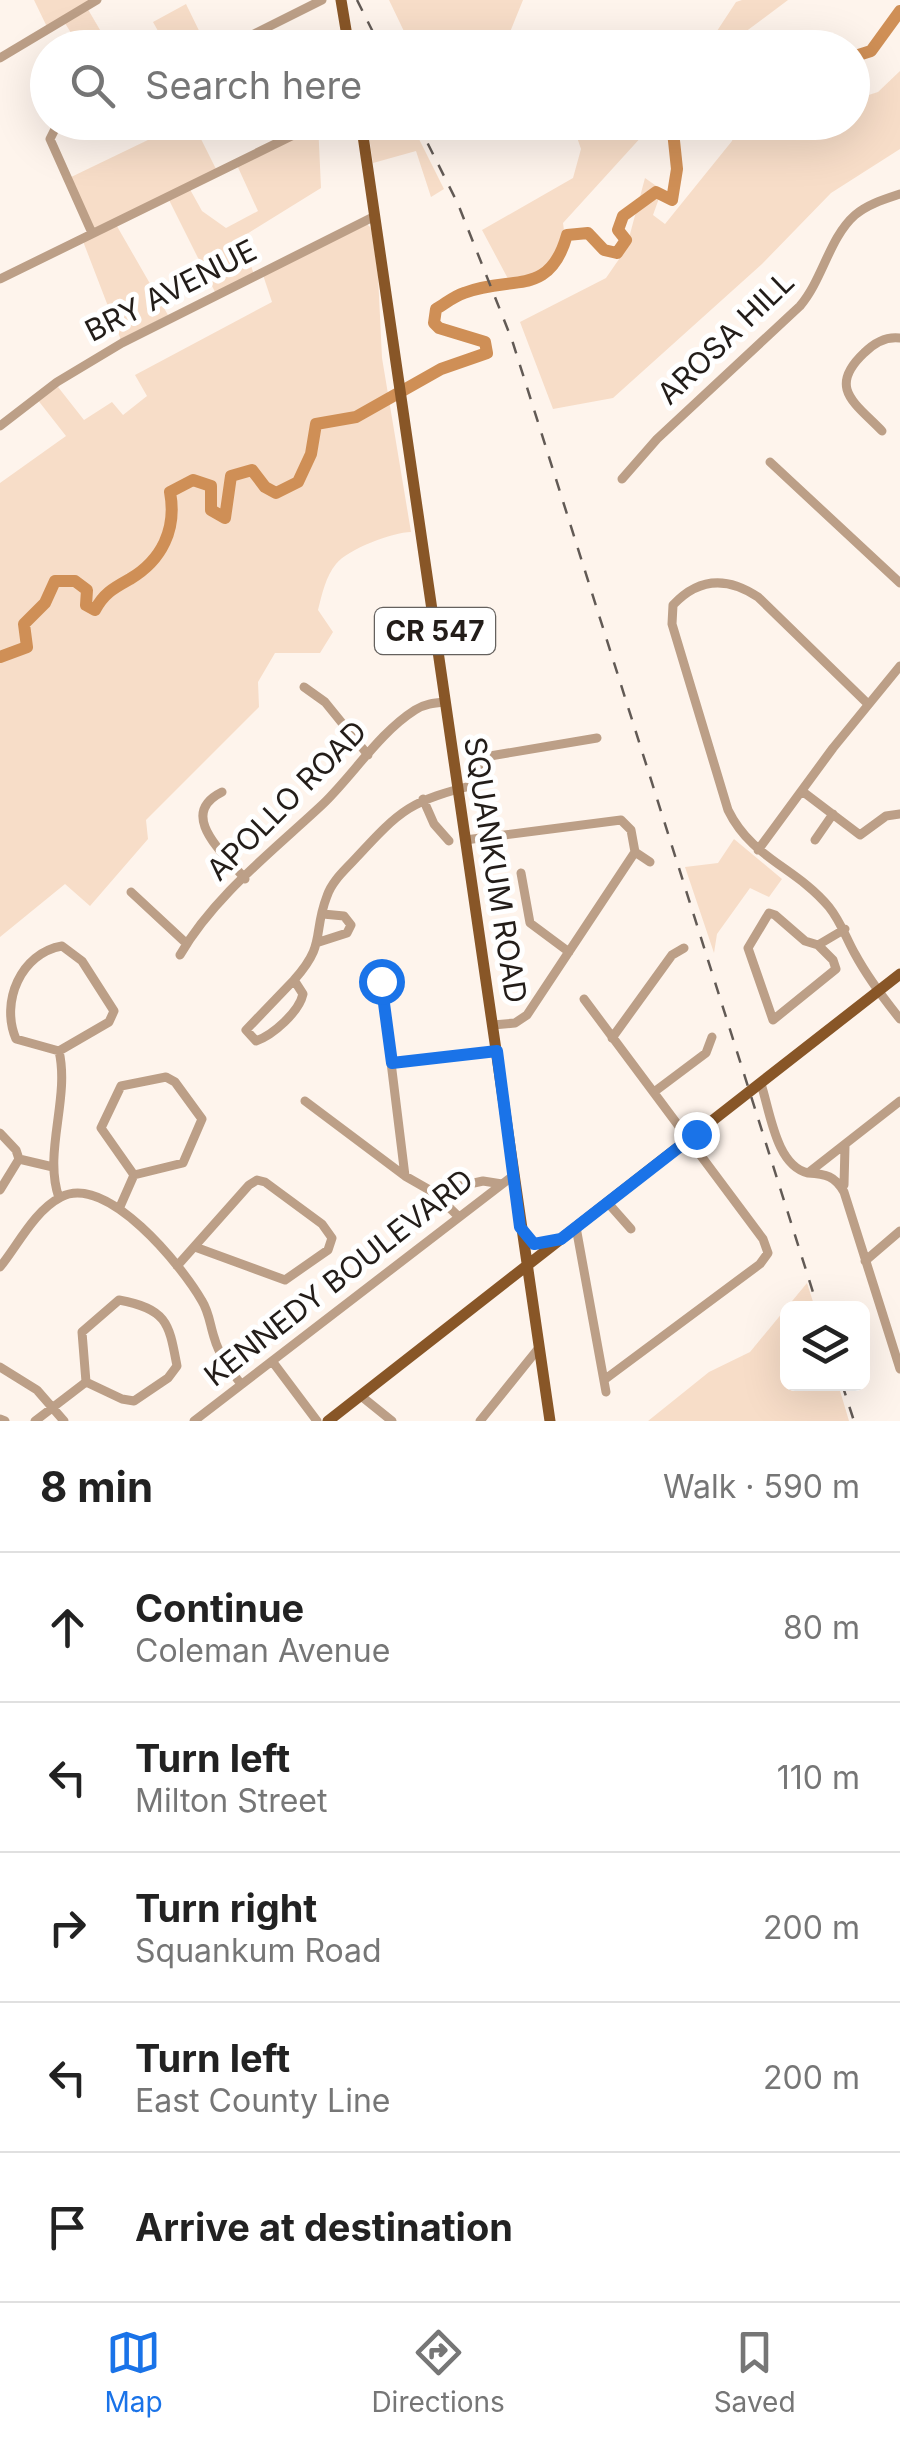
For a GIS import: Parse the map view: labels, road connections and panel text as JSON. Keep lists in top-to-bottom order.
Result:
{
  "streets": {
    "main road": ["CR 547", "SQUANKUM ROAD"],
    "street": [
      "BRY AVENUE",
      "AROSA HILL",
      "APOLLO ROAD",
      "KENNEDY BOULEVARD"
    ]
  },
  "crossings": [
    ["BRY AVENUE", "CR 547"],
    ["BRY AVENUE", "SQUANKUM ROAD"],
    ["CR 547", "SQUANKUM ROAD"],
    ["APOLLO ROAD", "SQUANKUM ROAD"],
    ["SQUANKUM ROAD", "KENNEDY BOULEVARD"]
  ],
  "page": {
    "search": "Search here",
    "heading": ["8 min", "Walk · 590 m"],
    "list": [
      ["Continue", "Coleman Avenue", "80 m"],
      ["Turn left", "Milton Street", "110 m"],
      ["Turn right", "Squankum Road", "200 m"],
      ["Turn left", "East County Line", "200 m"],
      "Arrive at destination"
    ],
    "nav": ["Map", "Directions", "Saved"]
  }
}
